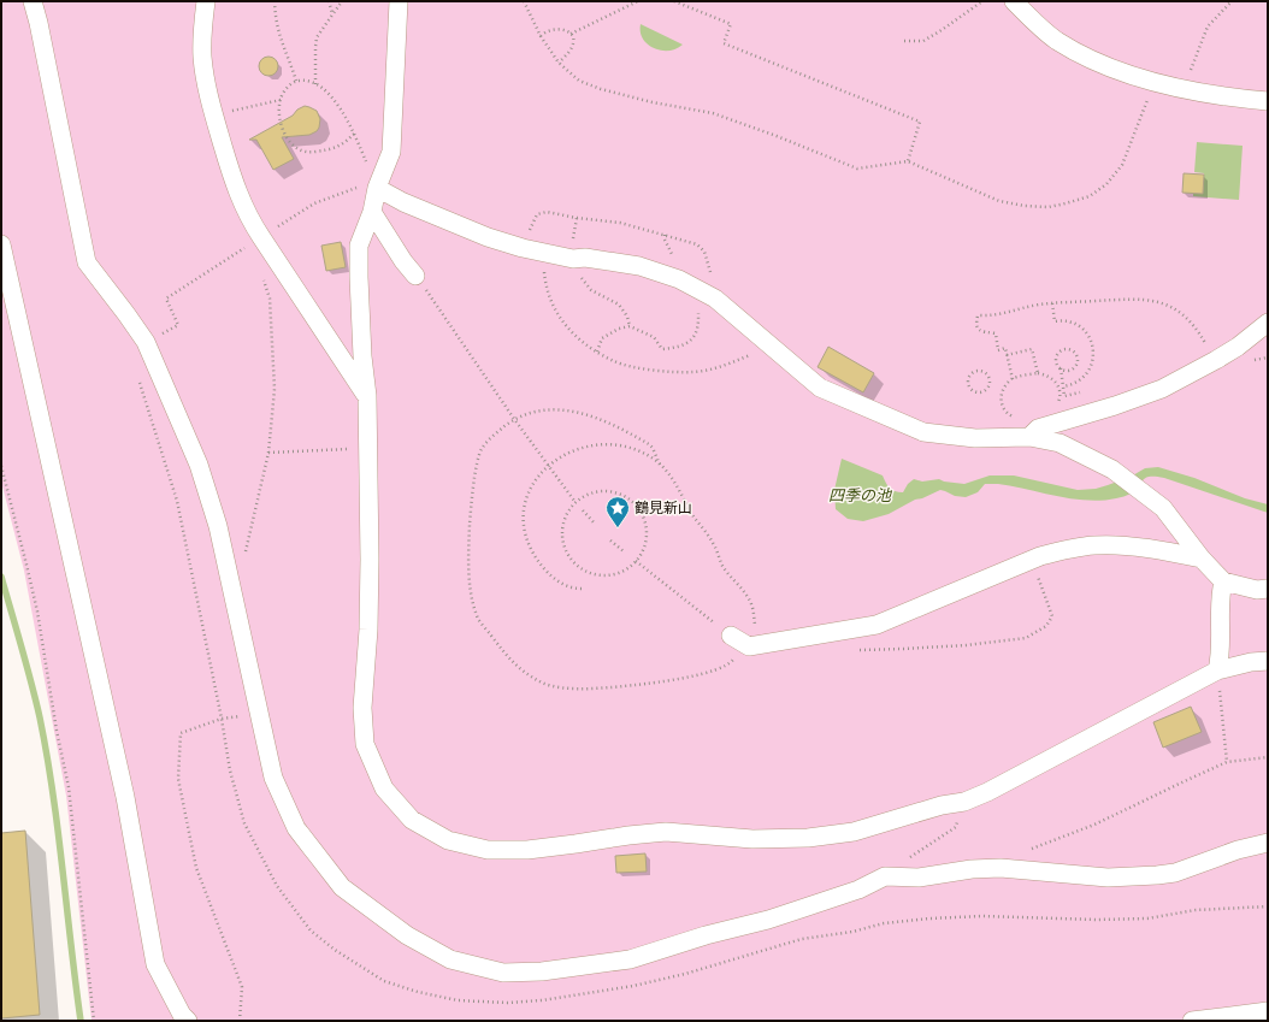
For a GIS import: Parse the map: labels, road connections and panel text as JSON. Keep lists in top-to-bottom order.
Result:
{
  "water": ["四季の池"],
  "places": {
    "place": ["鶴見新山"]
  }
}
